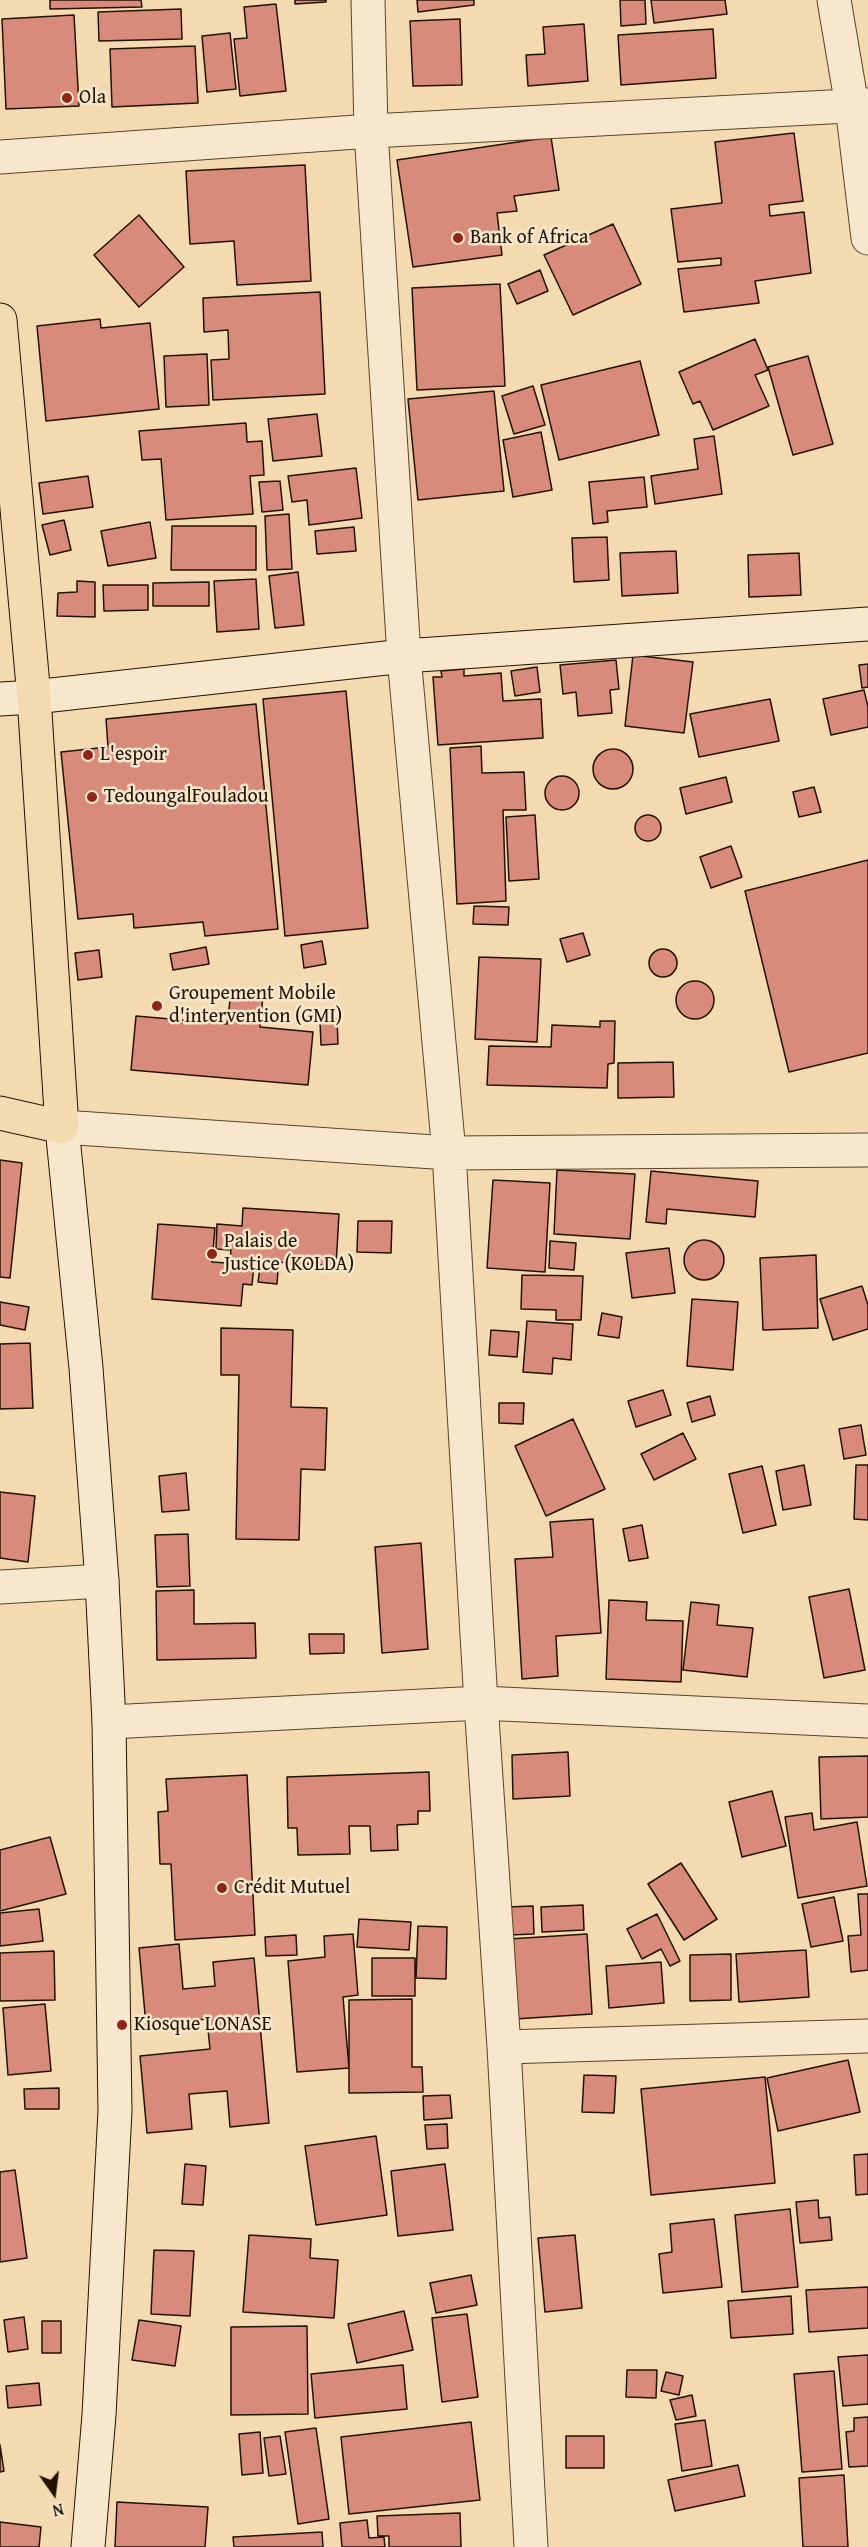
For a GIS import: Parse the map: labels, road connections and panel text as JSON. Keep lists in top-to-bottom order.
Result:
{
  "places": [
    "Ola",
    "Bank of Africa",
    "L'espoir",
    "TedoungalFouladou",
    "Groupement Mobile d'intervention (GMI)",
    "Palais de Justice (KOLDA)",
    "Crédit Mutuel",
    "Kiosque LONASE"
  ],
  "north": "bottom"
}
